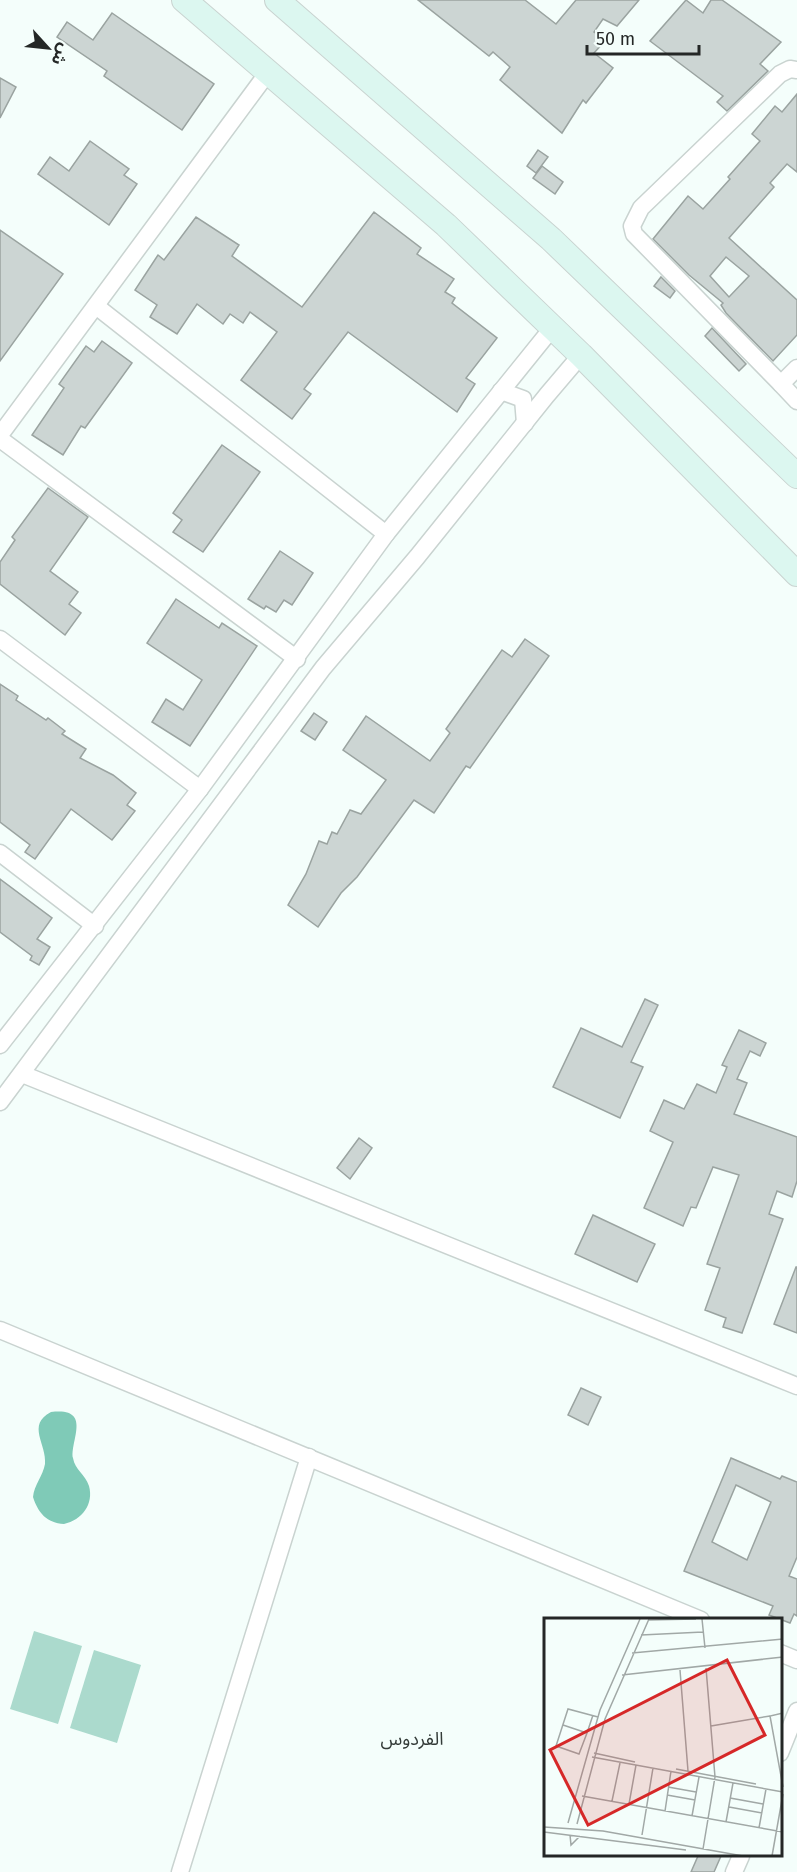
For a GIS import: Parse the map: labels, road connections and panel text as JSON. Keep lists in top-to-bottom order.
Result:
{
  "districts": ["الفردوس"],
  "scale_bar": "50 m",
  "north": "bottom right"
}
